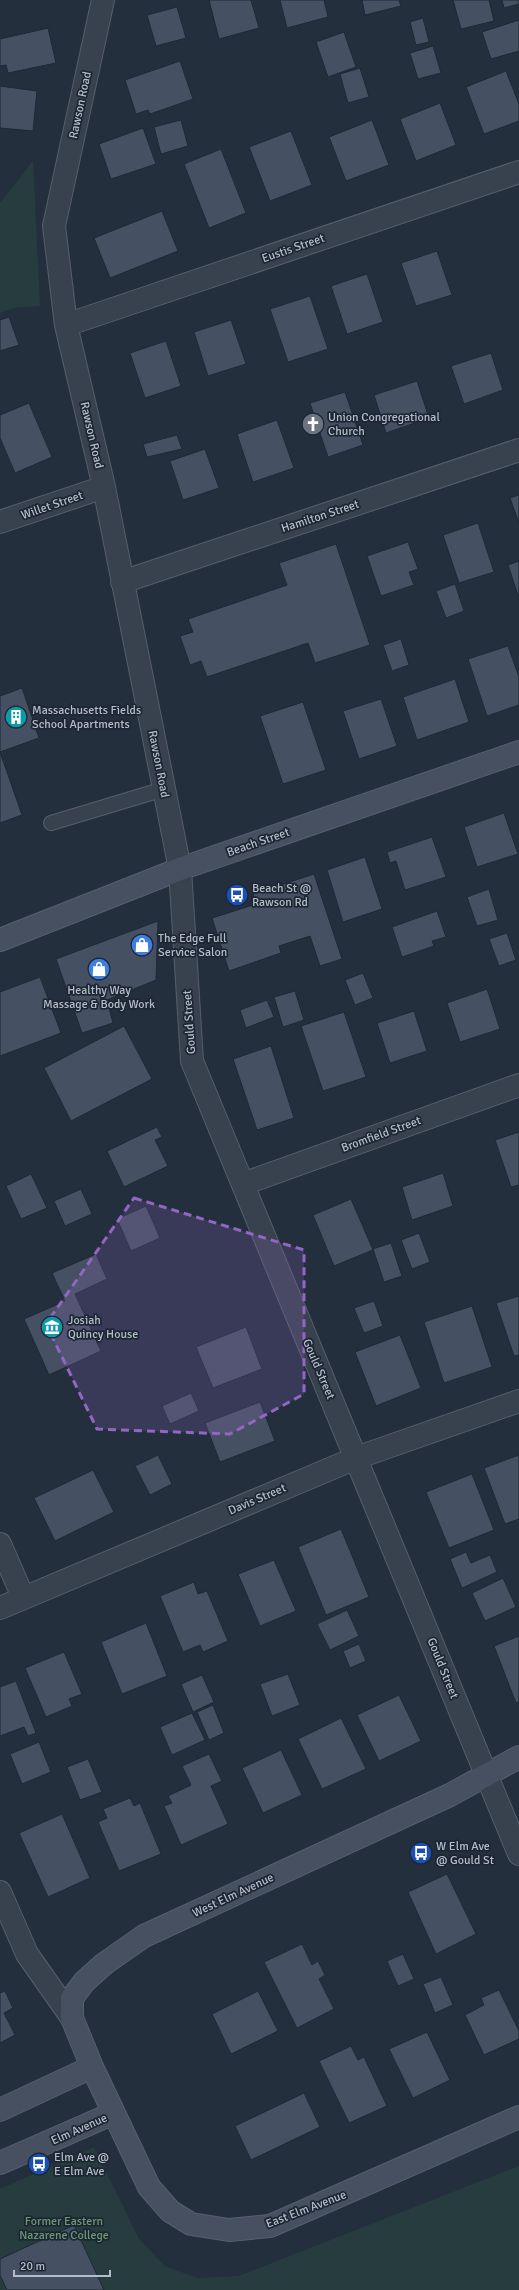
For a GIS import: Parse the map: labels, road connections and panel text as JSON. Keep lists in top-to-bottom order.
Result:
{
  "streets": {
    "street": [
      "Rawson Road",
      "Eustis Street",
      "Willet Street",
      "Hamilton Street",
      "Beach Street",
      "Gould Street",
      "Bromfield Street",
      "Davis Street",
      "West Elm Avenue",
      "Elm Avenue",
      "East Elm Avenue"
    ]
  },
  "crossings": [
    ["Rawson Road", "Eustis Street"],
    ["Rawson Road", "Willet Street"],
    ["Rawson Road", "Hamilton Street"],
    ["Rawson Road", "Beach Street"],
    ["Rawson Road", "Gould Street"],
    ["Beach Street", "Gould Street"],
    ["Gould Street", "Bromfield Street"],
    ["Gould Street", "Davis Street"],
    ["Gould Street", "West Elm Avenue"],
    ["West Elm Avenue", "Elm Avenue"],
    ["West Elm Avenue", "East Elm Avenue"],
    ["Elm Avenue", "East Elm Avenue"]
  ],
  "parks": ["Former Eastern Nazarene College"],
  "places": {
    "church": ["Union Congregational Church"],
    "building": ["Massachusetts Fields School Apartments"],
    "bus stop": ["Beach St @ Rawson Rd", "W Elm Ave @ Gould St", "Elm Ave @ E Elm Ave"],
    "shop": ["The Edge Full Service Salon", "Healthy Way Massage & Body Work"],
    "museum": ["Josiah Quincy House"]
  },
  "scale_bar": "20 m"
}
